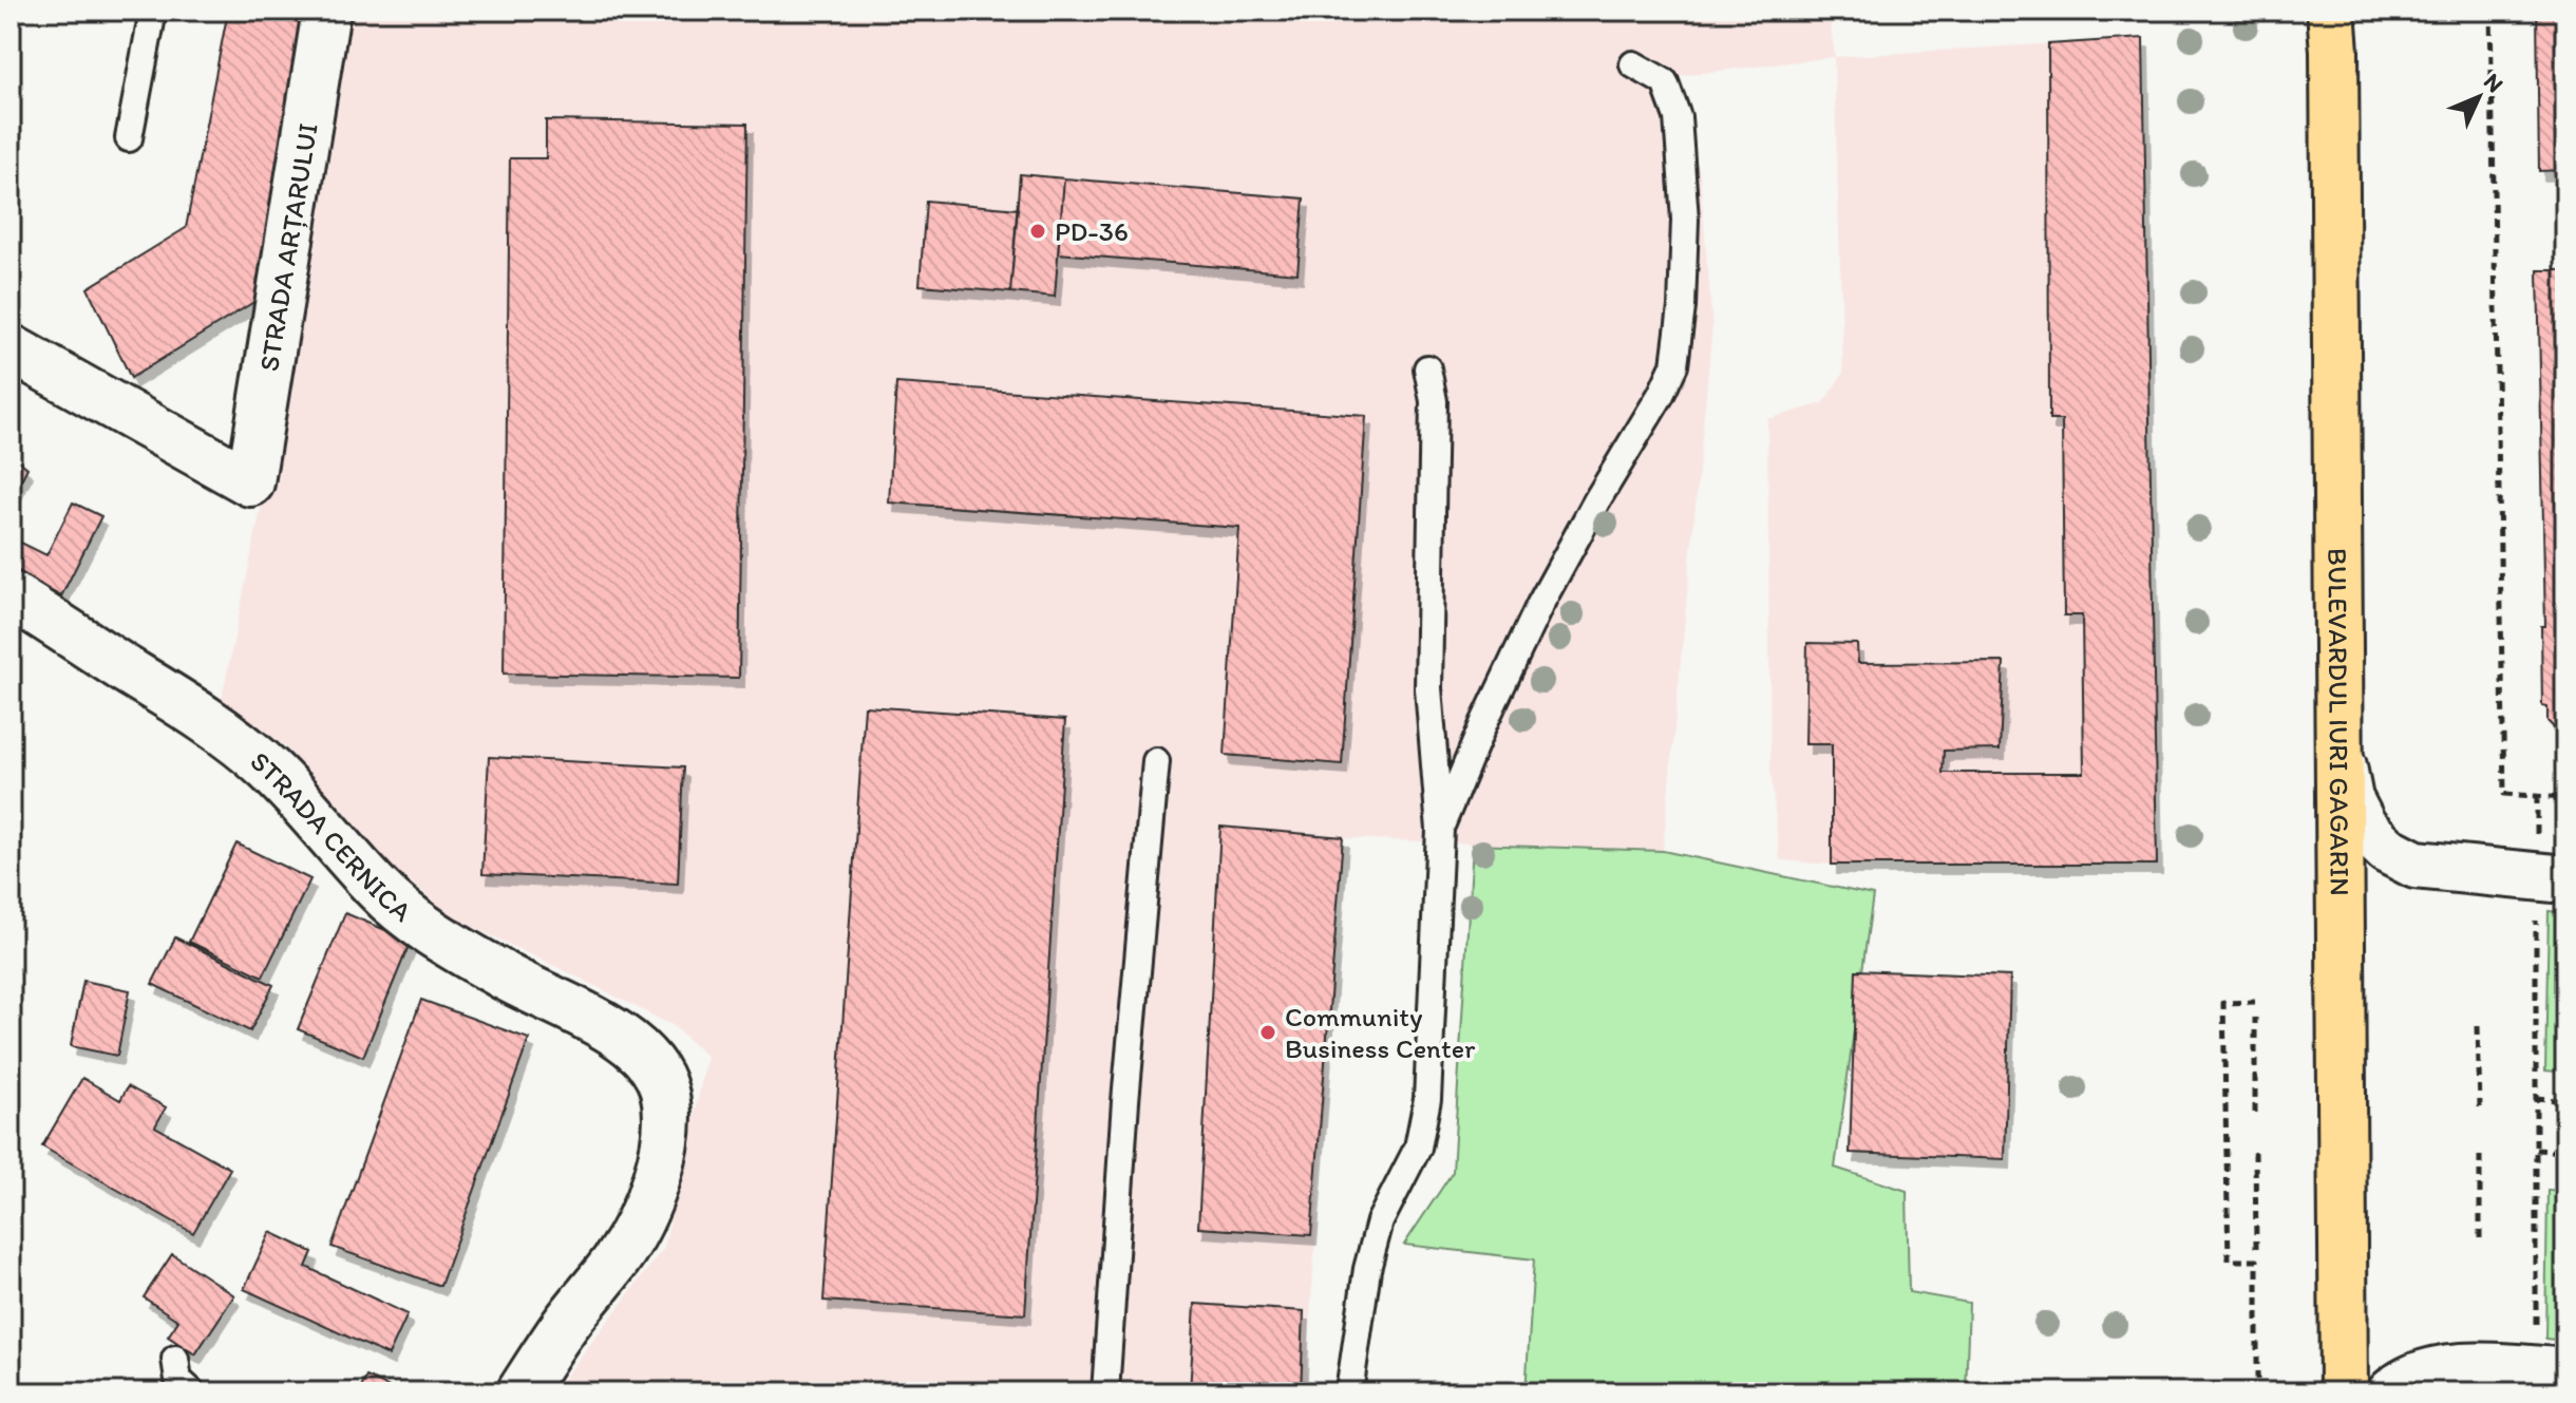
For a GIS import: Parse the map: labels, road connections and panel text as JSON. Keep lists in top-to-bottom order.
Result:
{
  "streets": {
    "main road": ["BULEVARDUL IURI GAGARIN"],
    "street": ["STRADA ARȚARULUI", "STRADA CERNICA"]
  },
  "places": ["PD-36", "Community Business Center"],
  "north": "top right"
}
